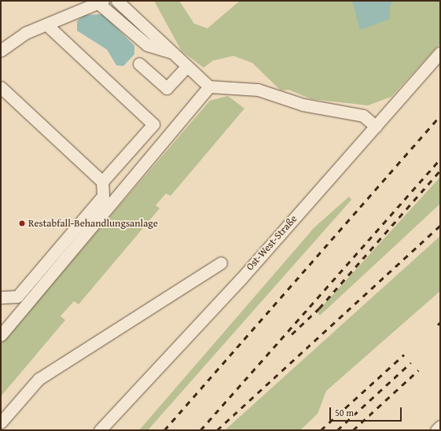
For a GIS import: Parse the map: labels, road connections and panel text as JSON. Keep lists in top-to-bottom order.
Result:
{
  "streets": {
    "street": ["Ost-West-Straße"]
  },
  "places": ["Restabfall-Behandlungsanlage"],
  "scale_bar": "50 m"
}
